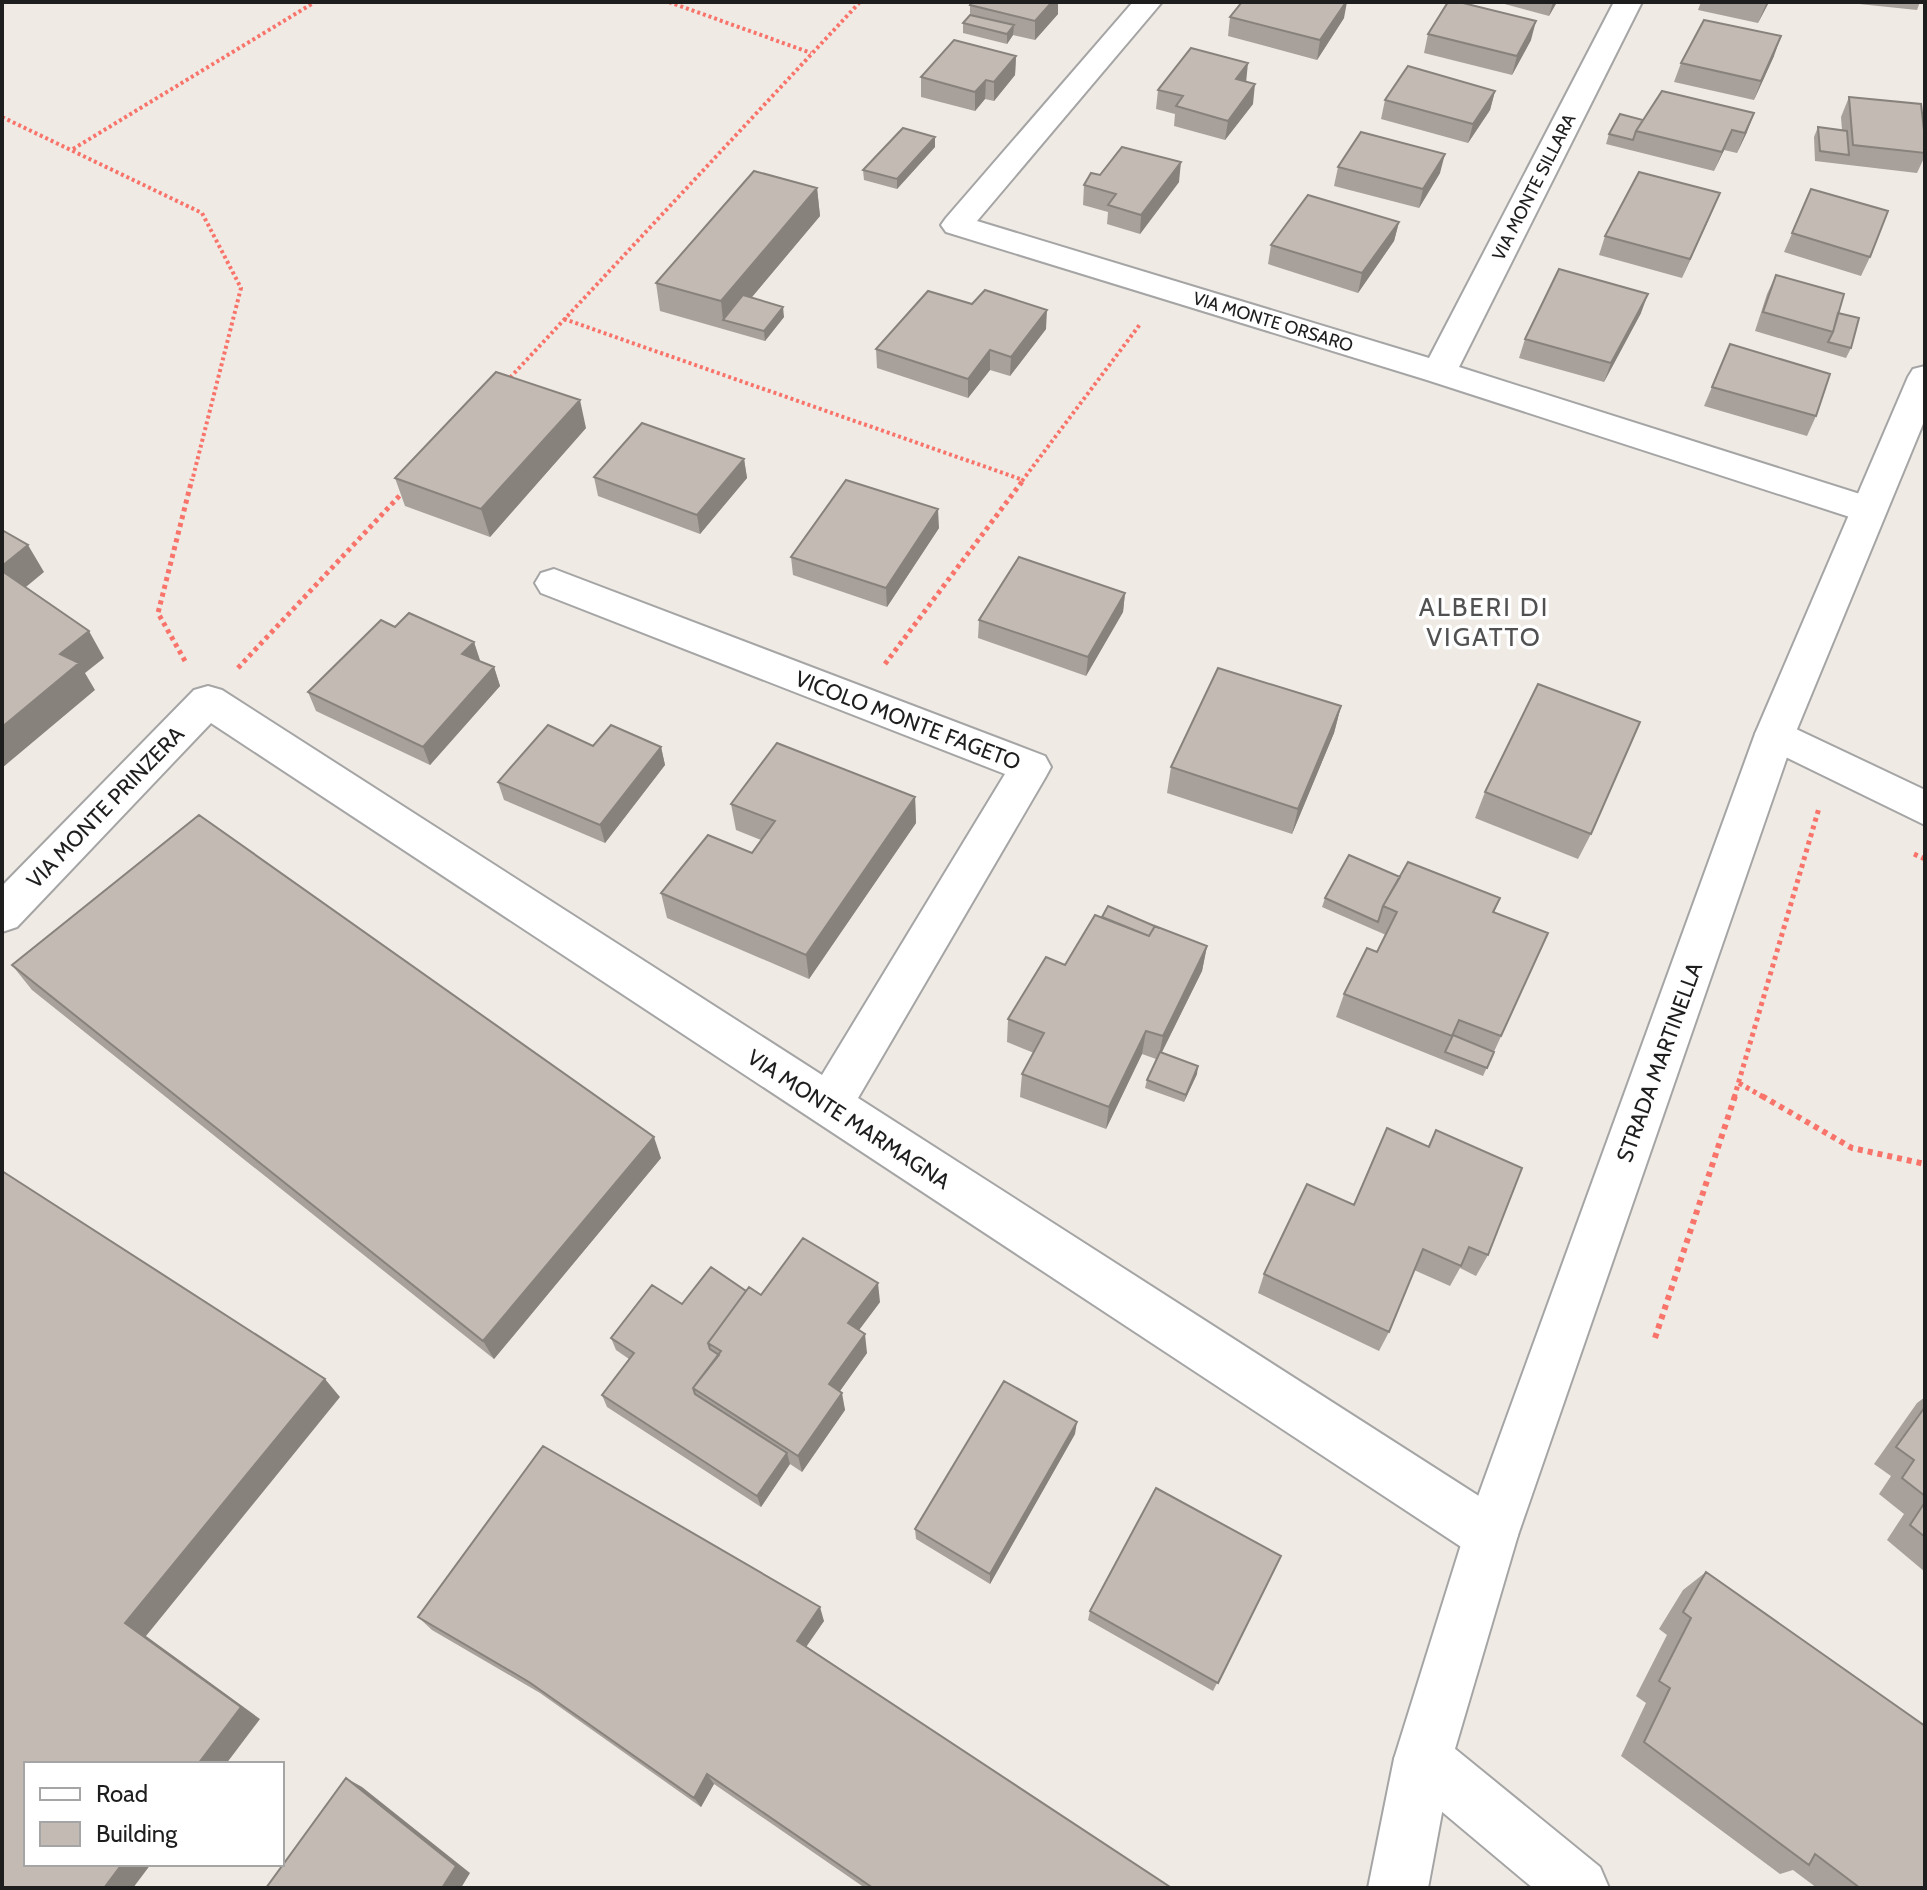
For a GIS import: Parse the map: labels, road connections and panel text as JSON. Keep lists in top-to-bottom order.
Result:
{
  "streets": {
    "street": [
      "VIA MONTE SILLARA",
      "VIA MONTE ORSARO",
      "VICOLO MONTE FAGETO",
      "VIA MONTE PRINZERA",
      "STRADA MARTINELLA",
      "VIA MONTE MARMAGNA"
    ]
  },
  "crossings": [
    ["VIA MONTE SILLARA", "VIA MONTE ORSARO"],
    ["VIA MONTE ORSARO", "STRADA MARTINELLA"],
    ["VICOLO MONTE FAGETO", "VIA MONTE MARMAGNA"],
    ["VIA MONTE PRINZERA", "VIA MONTE MARMAGNA"],
    ["STRADA MARTINELLA", "VIA MONTE MARMAGNA"]
  ],
  "districts": ["ALBERI DI VIGATTO"],
  "legend": ["Road", "Building"]
}
